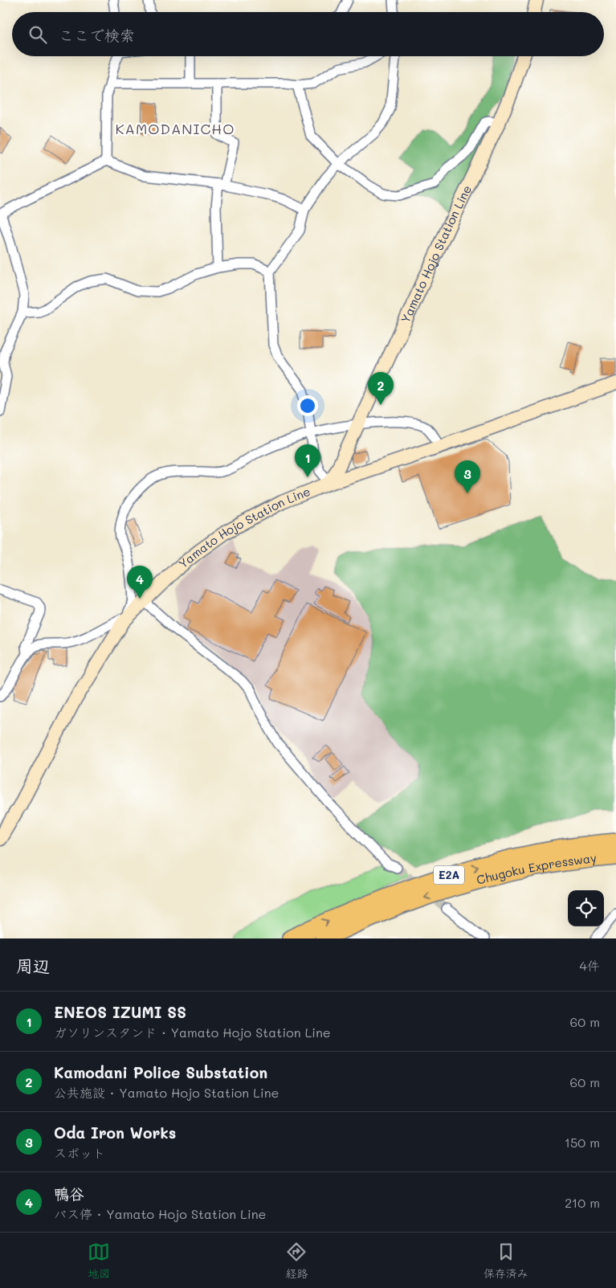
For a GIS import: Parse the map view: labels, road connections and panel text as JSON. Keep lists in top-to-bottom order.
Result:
{
  "streets": {
    "highway": ["Chugoku Expressway", "E2A"],
    "main road": ["Yamato Hojo Station Line"]
  },
  "districts": ["KAMODANICHO"],
  "page": {
    "search": "ここで検索",
    "pins": [
      "2",
      "1",
      "3",
      "4"
    ],
    "heading": ["周辺", "4件"],
    "list": [
      {
        "mark": "1",
        "name": "ENEOS IZUMI SS",
        "note": "ガソリンスタンド · Yamato Hojo Station Line",
        "value": "60 m"
      },
      {
        "mark": "2",
        "name": "Kamodani Police Substation",
        "note": "公共施設 · Yamato Hojo Station Line",
        "value": "60 m"
      },
      {
        "mark": "3",
        "name": "Oda Iron Works",
        "note": "スポット",
        "value": "150 m"
      },
      {
        "mark": "4",
        "name": "鴨谷",
        "note": "バス停 · Yamato Hojo Station Line",
        "value": "210 m"
      }
    ],
    "nav": ["地図", "経路", "保存済み"]
  }
}
